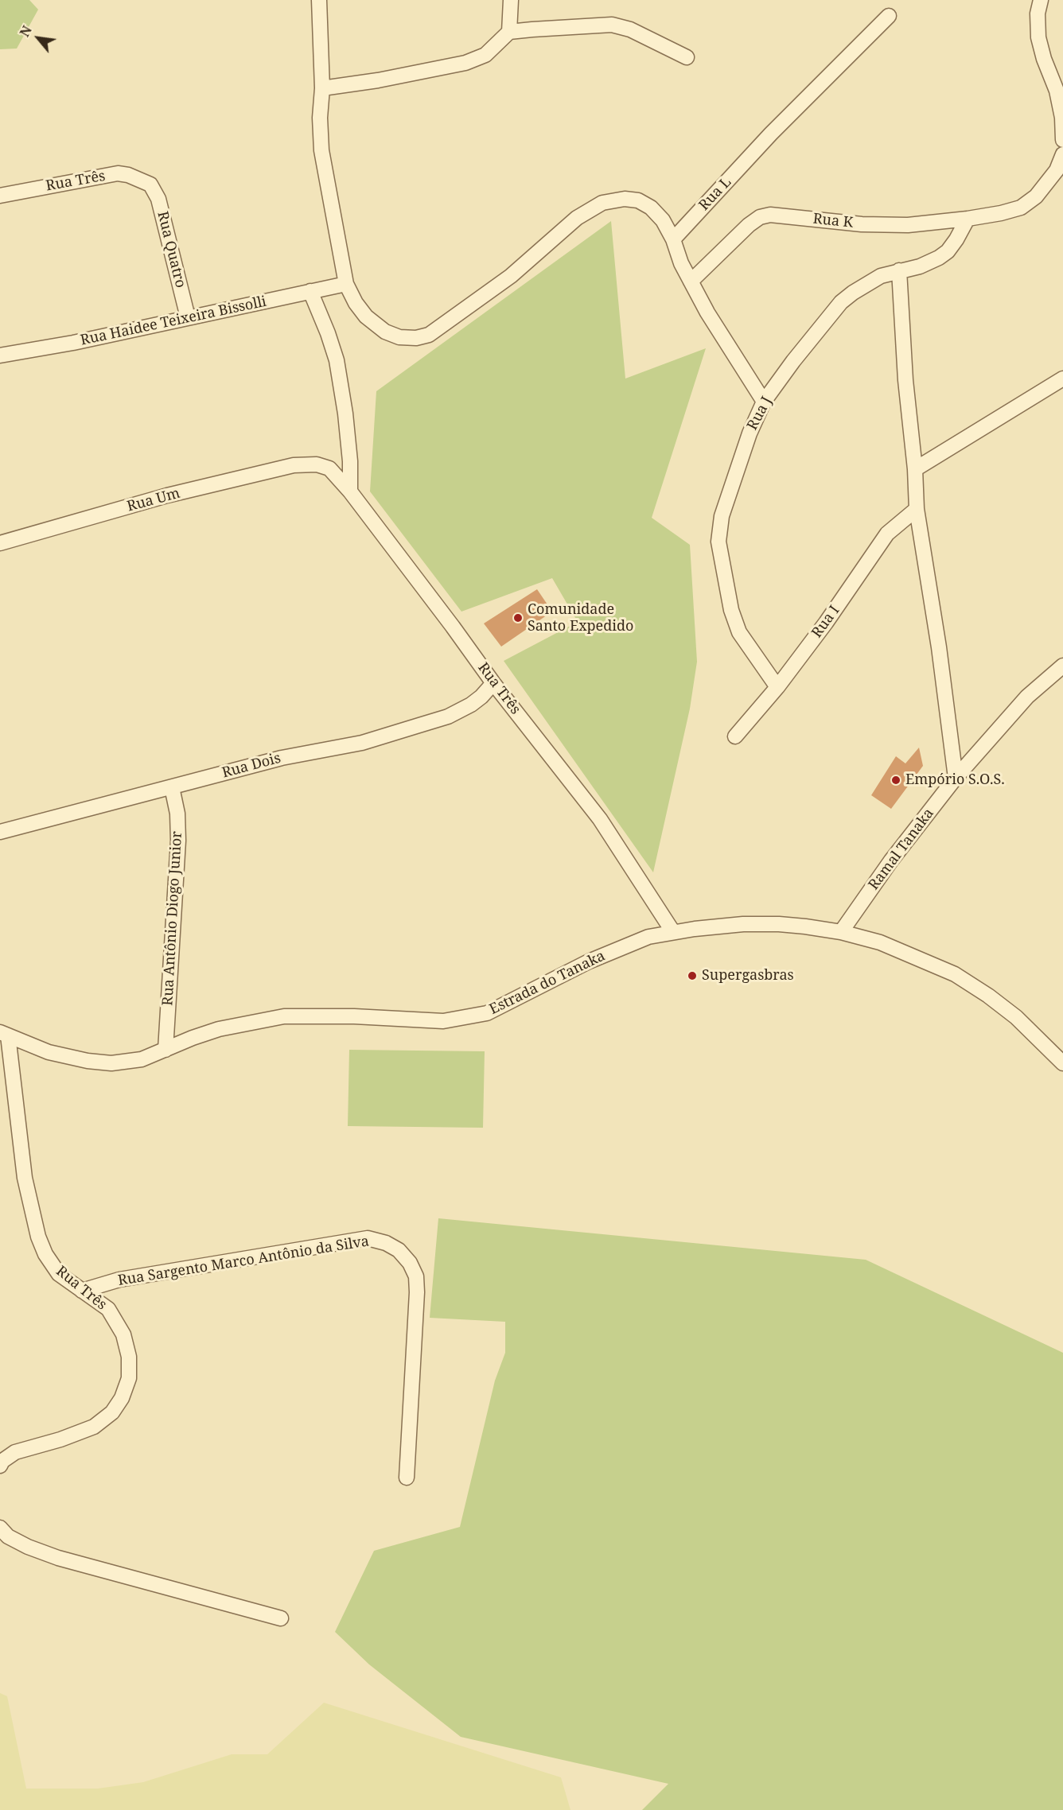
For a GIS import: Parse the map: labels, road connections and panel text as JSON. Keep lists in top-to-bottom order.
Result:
{
  "streets": {
    "street": [
      "Rua Três",
      "Rua L",
      "Rua K",
      "Rua Quatro",
      "Rua Haidee Teixeira Bissolli",
      "Rua J",
      "Rua Um",
      "Rua I",
      "Rua Dois",
      "Ramal Tanaka",
      "Rua Antônio Diogo Junior",
      "Estrada do Tanaka",
      "Rua Sargento Marco Antônio da Silva"
    ]
  },
  "crossings": [
    ["Rua Três", "Rua Quatro"],
    ["Rua Três", "Rua Um"],
    ["Rua Três", "Rua Dois"],
    ["Rua Três", "Estrada do Tanaka"],
    ["Rua Três", "Rua Sargento Marco Antônio da Silva"],
    ["Rua K", "Rua J"],
    ["Rua Quatro", "Rua Haidee Teixeira Bissolli"],
    ["Rua J", "Rua I"],
    ["Rua Dois", "Rua Antônio Diogo Junior"],
    ["Ramal Tanaka", "Estrada do Tanaka"],
    ["Rua Antônio Diogo Junior", "Estrada do Tanaka"]
  ],
  "places": ["Comunidade Santo Expedido", "Empório S.O.S.", "Supergasbras"],
  "north": "top left"
}
